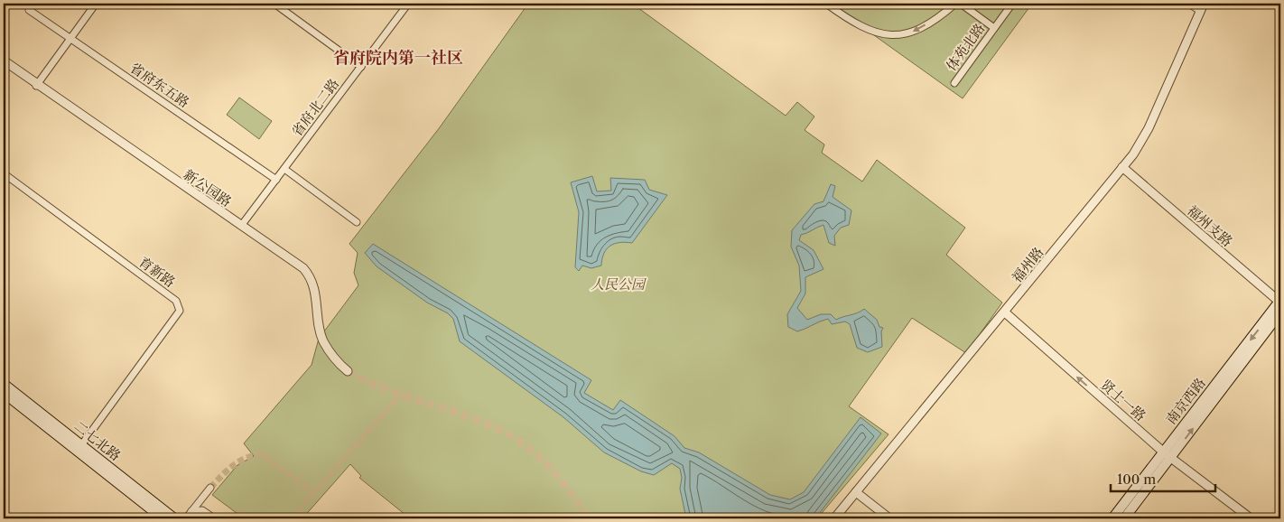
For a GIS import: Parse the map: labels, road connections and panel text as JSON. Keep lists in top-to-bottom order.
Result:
{
  "streets": {
    "main road": ["南京西路", "二七北路"],
    "street": [
      "体苑北路",
      "省府东五路",
      "省府北二路",
      "新公园路",
      "福州支路",
      "福州路",
      "育新路",
      "贤士一路"
    ]
  },
  "crossings": [
    ["省府东五路", "省府北二路"],
    ["省府北二路", "新公园路"],
    ["福州支路", "福州路"],
    ["福州支路", "南京西路"],
    ["福州路", "贤士一路"],
    ["育新路", "二七北路"],
    ["贤士一路", "南京西路"]
  ],
  "one_way": ["贤士一路"],
  "districts": ["省府院内第一社区"],
  "parks": ["人民公园"],
  "scale_bar": "100 m"
}
